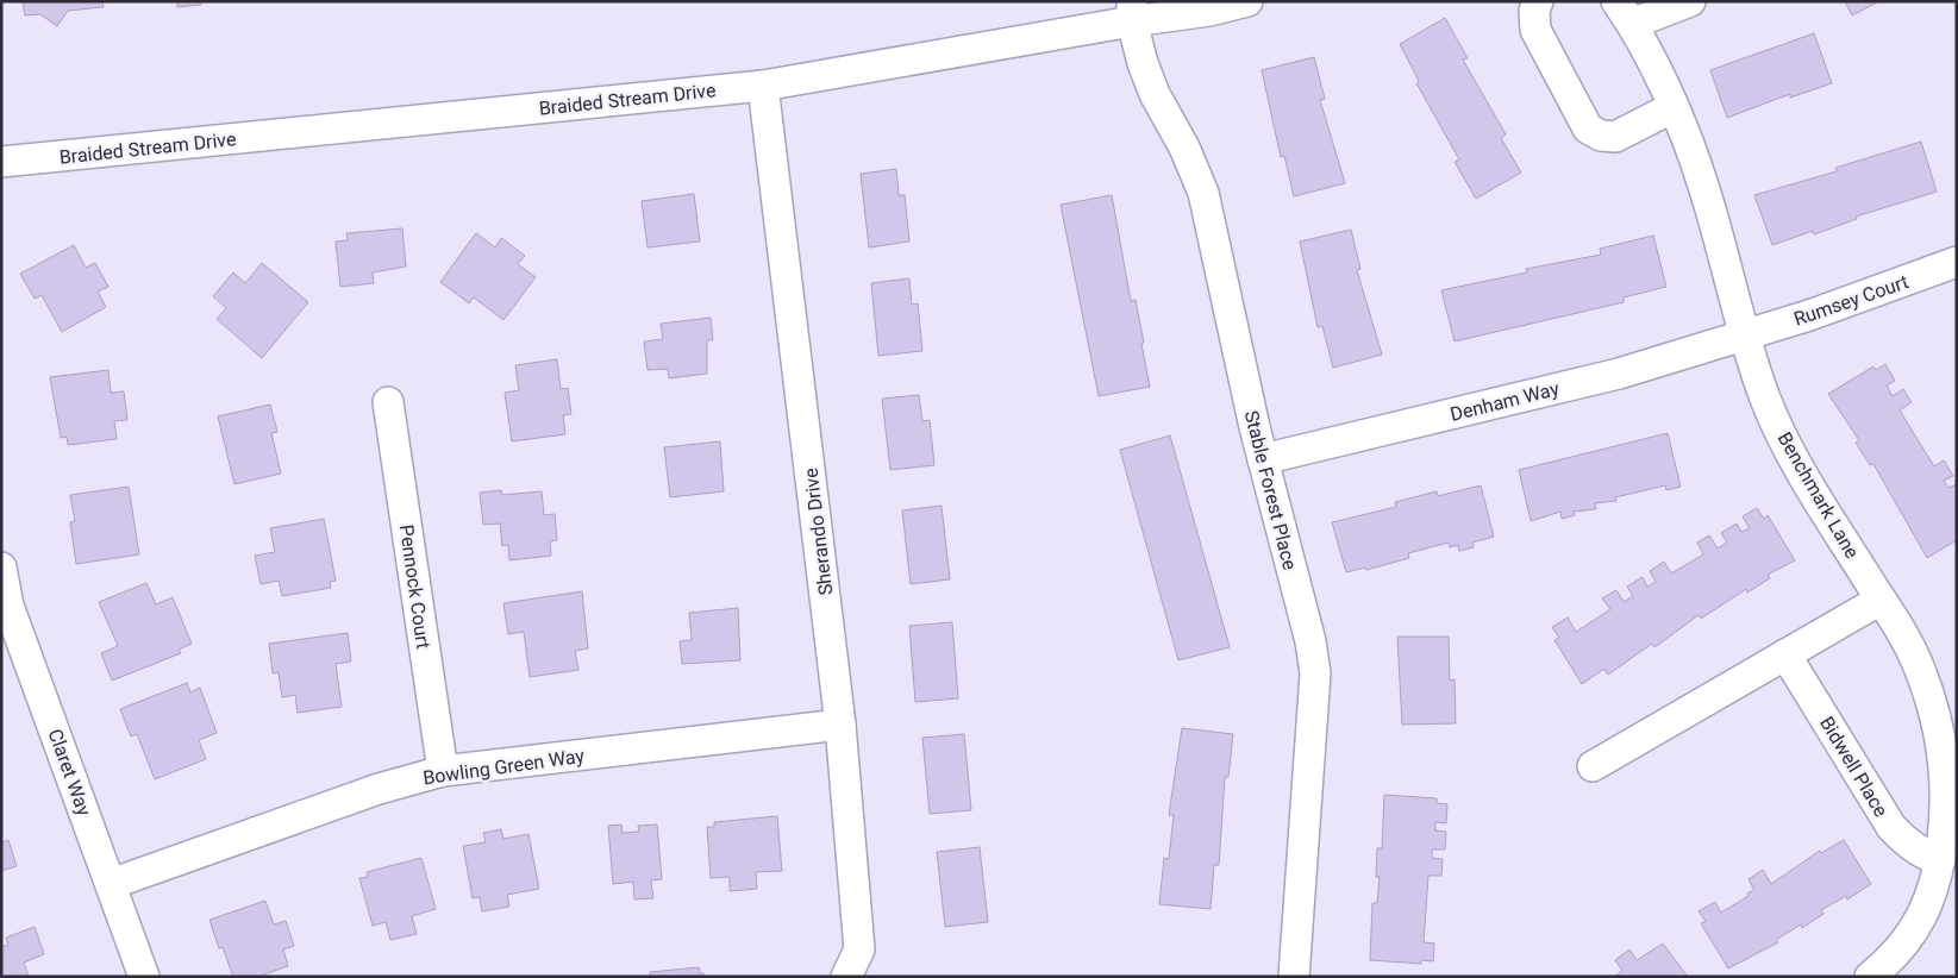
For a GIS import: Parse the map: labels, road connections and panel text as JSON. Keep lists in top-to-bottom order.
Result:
{
  "streets": {
    "street": [
      "Braided Stream Drive",
      "Rumsey Court",
      "Denham Way",
      "Stable Forest Place",
      "Benchmark Lane",
      "Sherando Drive",
      "Pennock Court",
      "Bowling Green Way",
      "Bidwell Place",
      "Claret Way"
    ]
  },
  "crossings": [
    ["Braided Stream Drive", "Stable Forest Place"],
    ["Braided Stream Drive", "Sherando Drive"],
    ["Rumsey Court", "Denham Way"],
    ["Rumsey Court", "Benchmark Lane"],
    ["Denham Way", "Stable Forest Place"],
    ["Denham Way", "Benchmark Lane"],
    ["Benchmark Lane", "Bidwell Place"],
    ["Sherando Drive", "Bowling Green Way"],
    ["Pennock Court", "Bowling Green Way"],
    ["Bowling Green Way", "Claret Way"]
  ]
}
